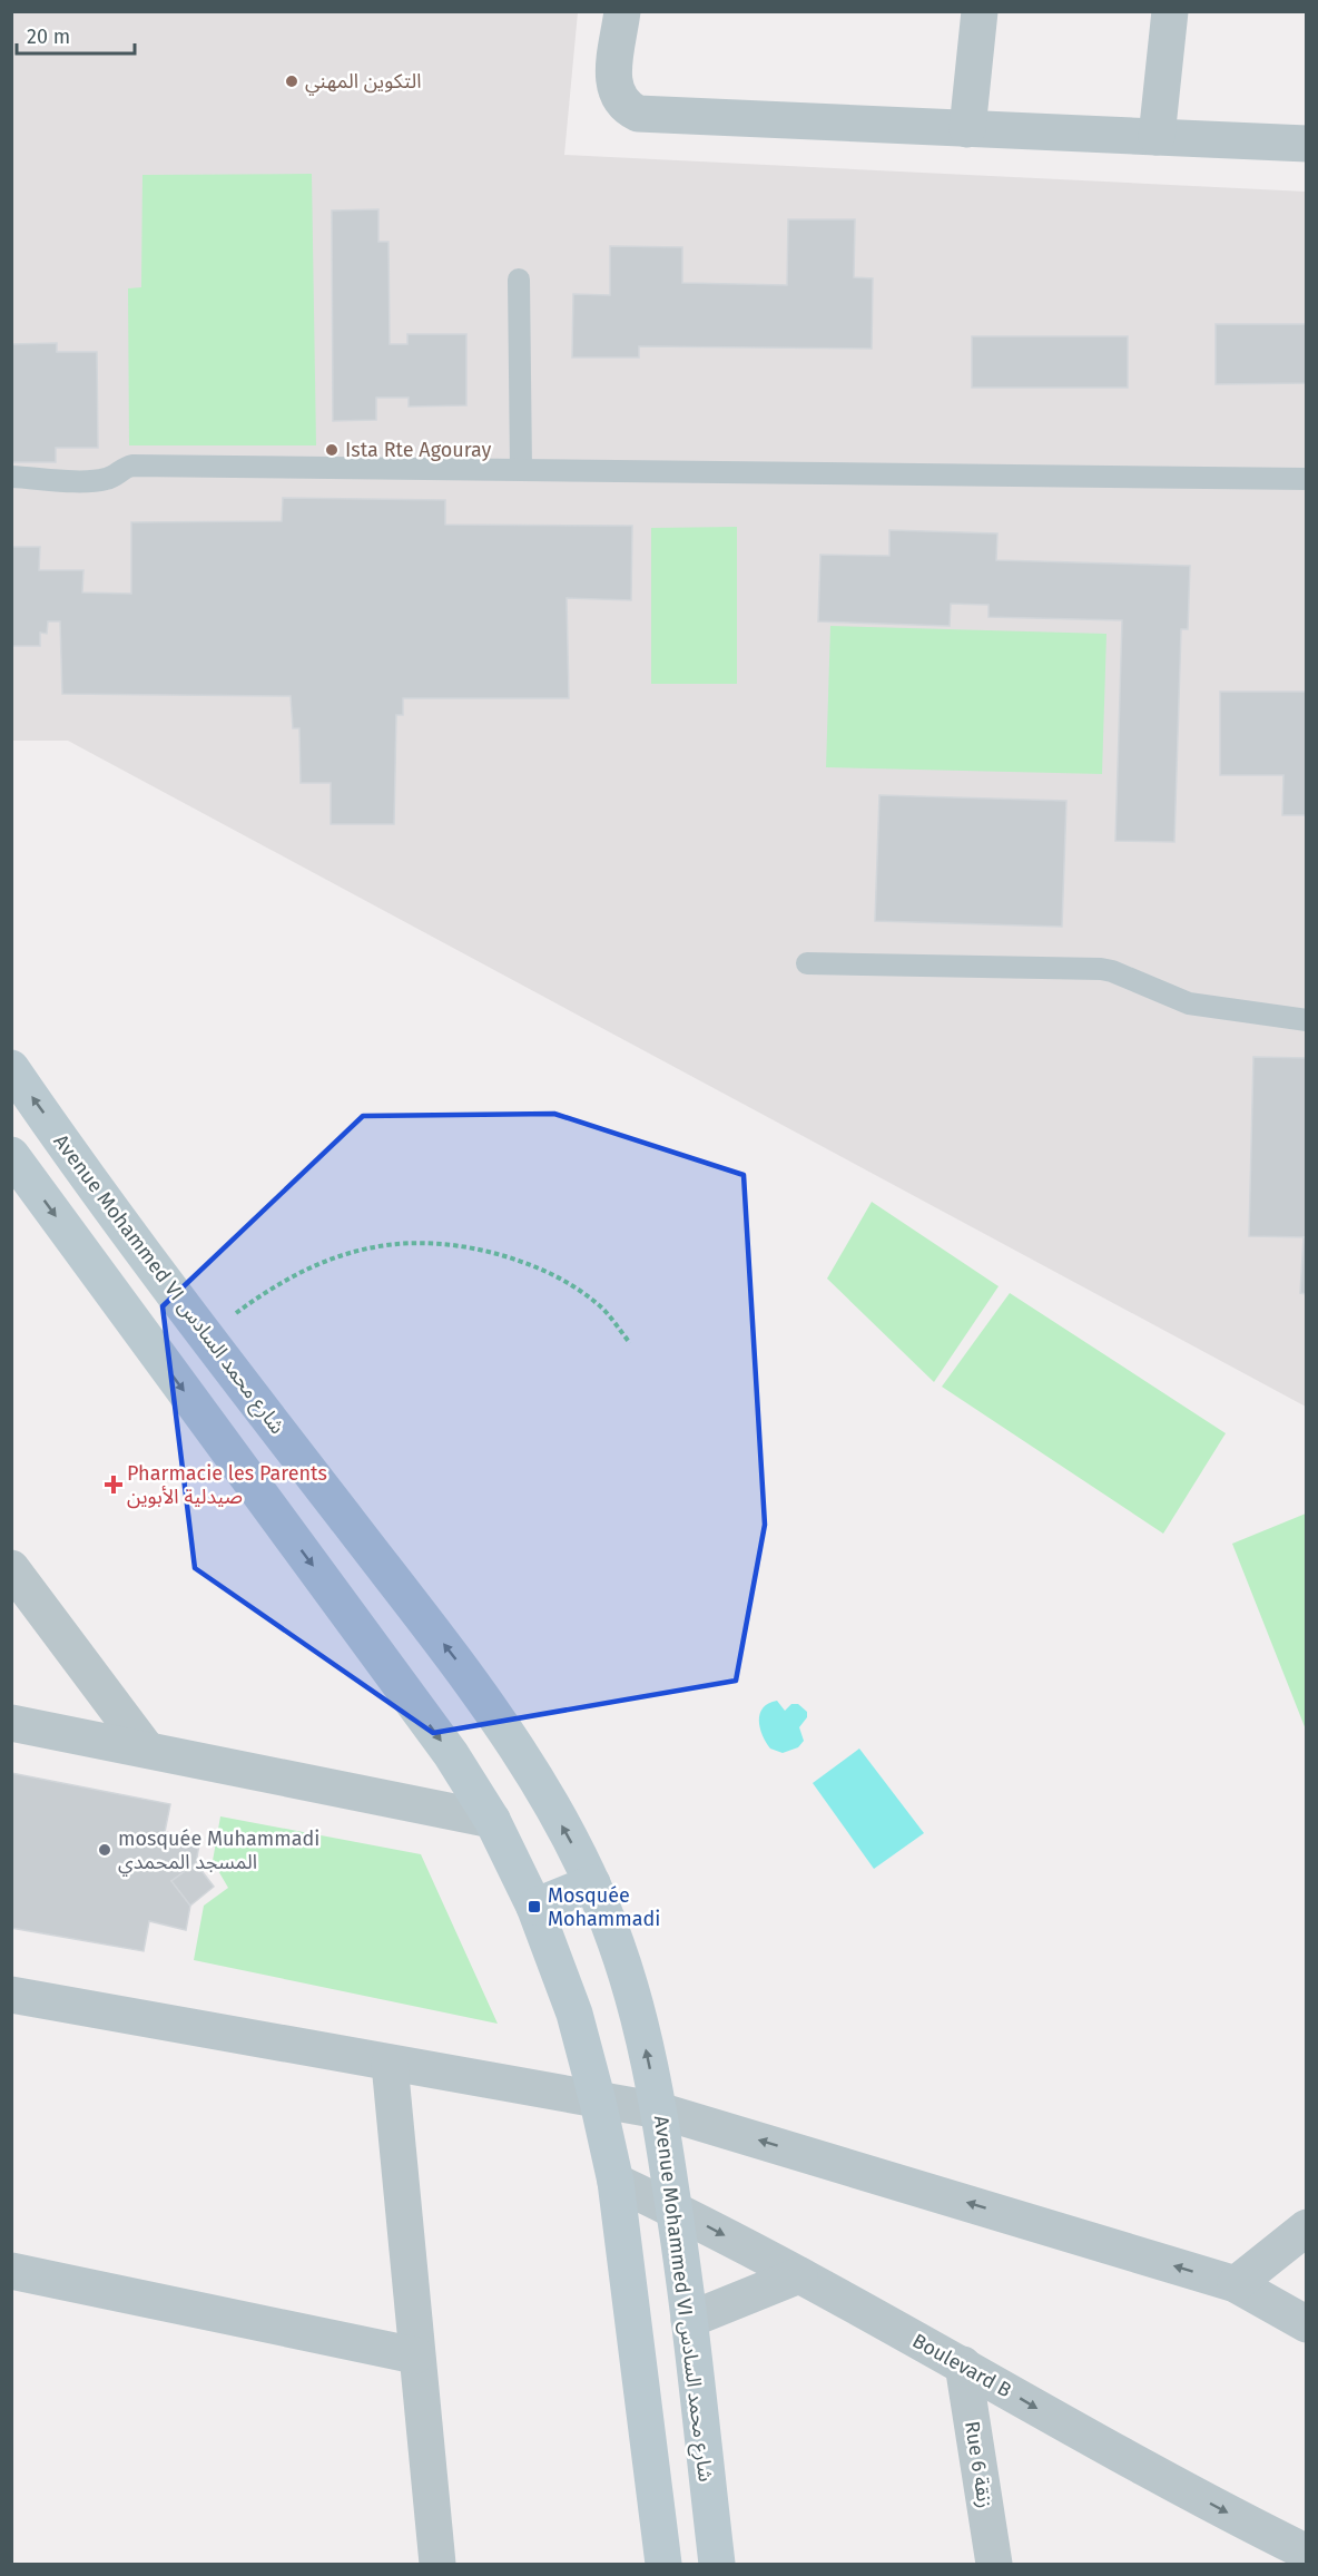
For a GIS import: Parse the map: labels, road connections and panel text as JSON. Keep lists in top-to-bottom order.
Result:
{
  "streets": {
    "main road": ["Avenue Mohammed VI شارع محمد السادس"],
    "street": ["Boulevard B", "Rue 6 زنقة"]
  },
  "crossings": [
    ["Avenue Mohammed VI شارع محمد السادس", "Boulevard B"],
    ["Boulevard B", "Rue 6 زنقة"]
  ],
  "places": {
    "other": ["التكوين المهني", "Ista Rte Agouray", "mosquée Muhammadi المسجد المحمدي"],
    "health": ["Pharmacie les Parents صيدلية الأبوين"],
    "transit": ["Mosquée Mohammadi"]
  },
  "scale_bar": "20 m"
}
